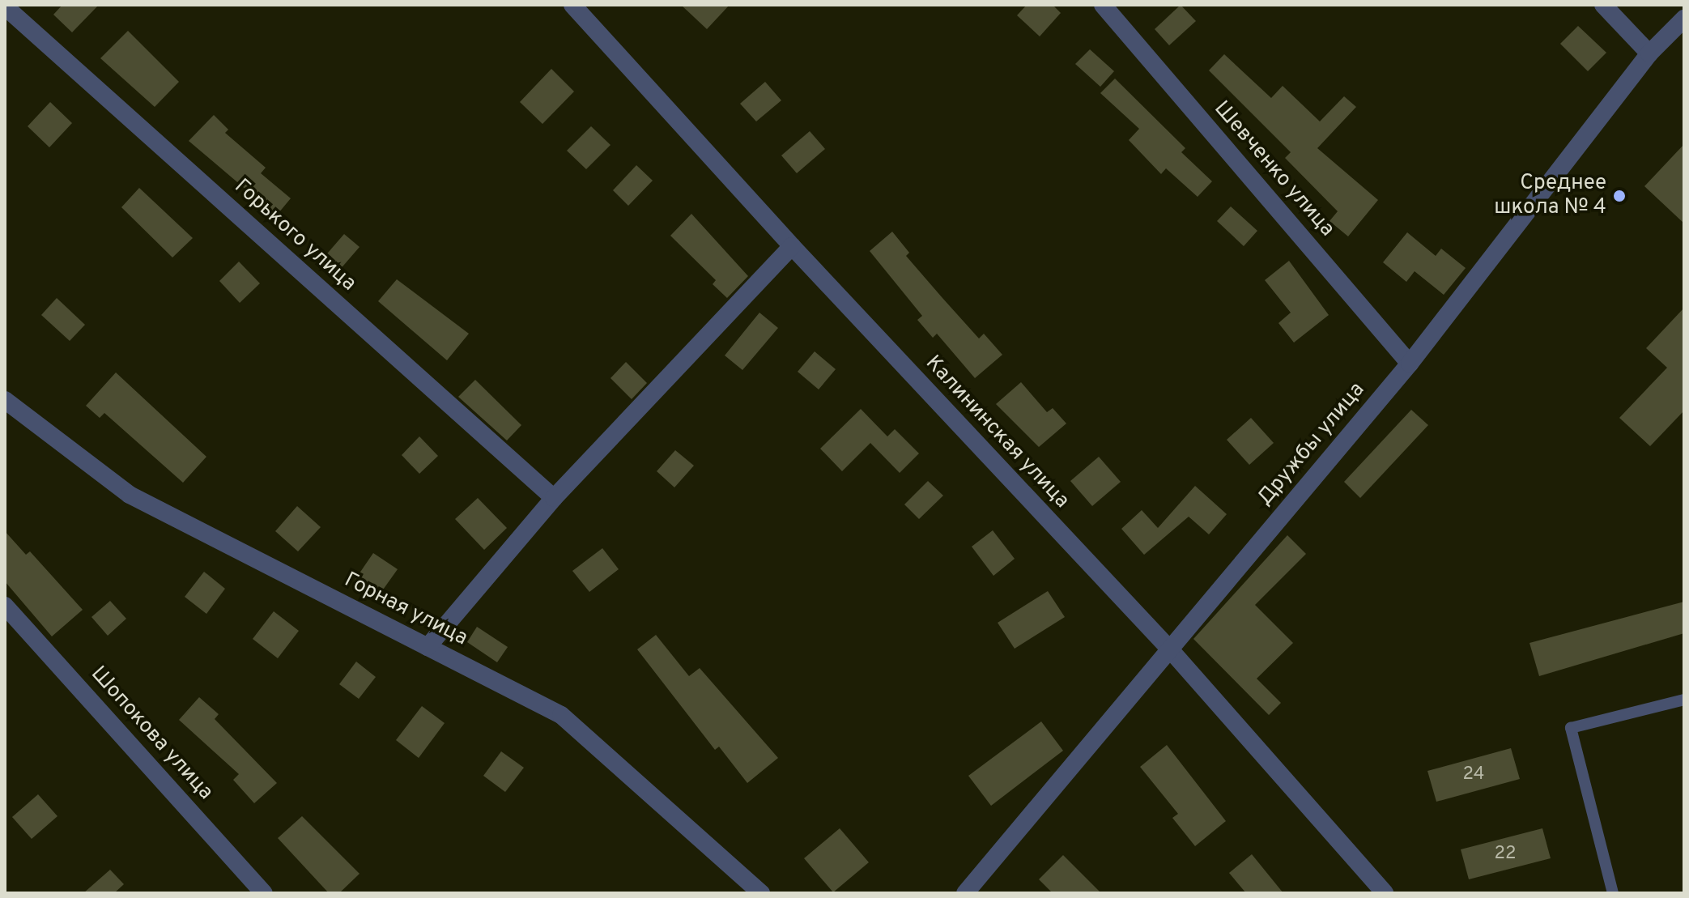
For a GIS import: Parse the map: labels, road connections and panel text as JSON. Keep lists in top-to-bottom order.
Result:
{
  "streets": {
    "street": [
      "Шевченко улица",
      "Горького улица",
      "Калининская улица",
      "Дружбы улица",
      "Горная улица",
      "Шопокова улица"
    ]
  },
  "crossings": [
    ["Шевченко улица", "Дружбы улица"],
    ["Калининская улица", "Дружбы улица"]
  ],
  "places": ["Среднее школа № 4"],
  "house_numbers": ["24", "22"]
}
